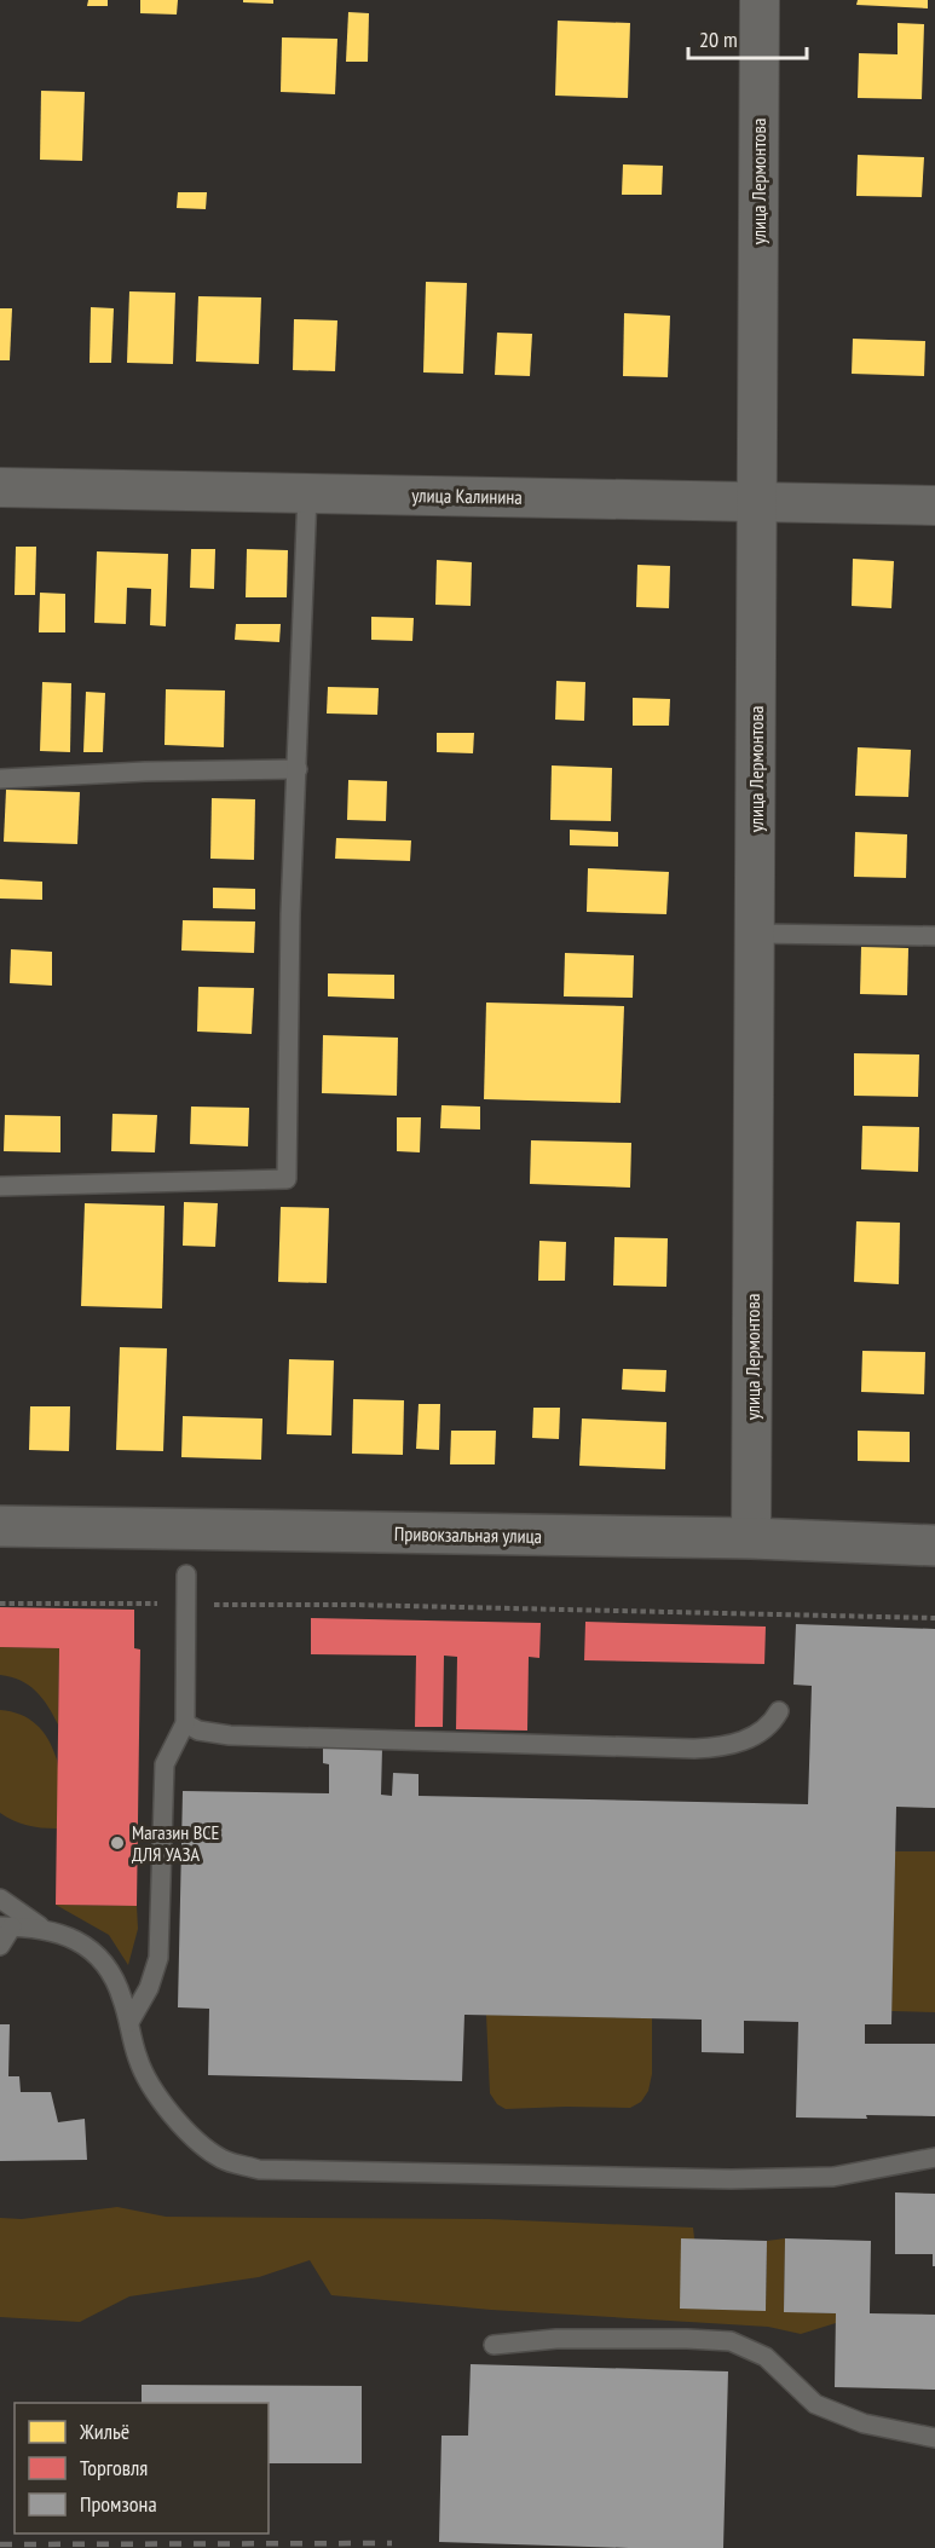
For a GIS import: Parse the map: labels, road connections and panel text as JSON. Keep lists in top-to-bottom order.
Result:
{
  "streets": {
    "street": ["улица Лермонтова", "улица Калинина", "Привокзальная улица"]
  },
  "crossings": [
    ["улица Лермонтова", "улица Калинина"],
    ["улица Лермонтова", "Привокзальная улица"]
  ],
  "places": ["Магазин ВСЕ ДЛЯ УАЗА"],
  "legend": ["Жильё", "Торговля", "Промзона"],
  "scale_bar": "20 m"
}
